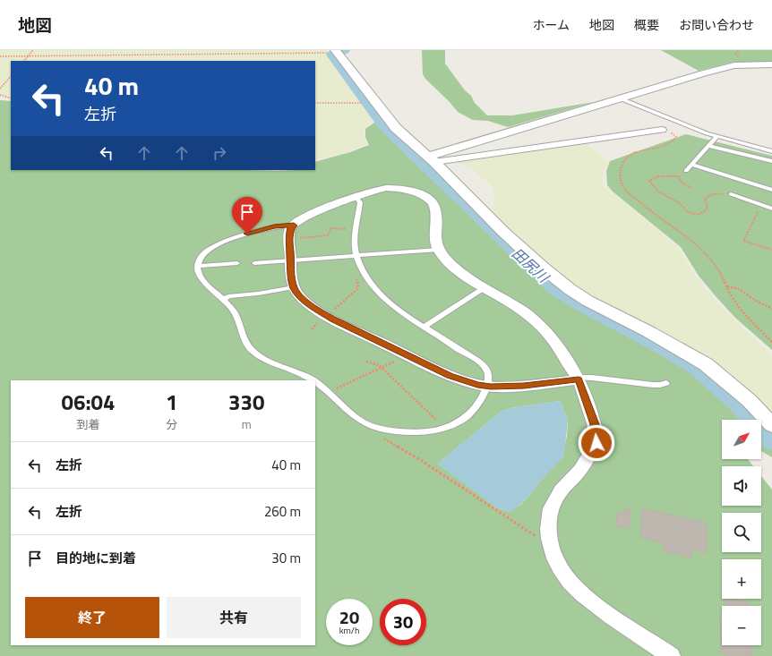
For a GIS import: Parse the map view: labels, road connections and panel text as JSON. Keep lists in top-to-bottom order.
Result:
{
  "water": ["田尻川"],
  "north": "top right",
  "page": {
    "header": "地図",
    "nav": [
      "ホーム",
      "地図",
      "概要",
      "お問い合わせ"
    ],
    "turn": ["40 m", "左折"],
    "eta": [
      "06:04",
      "到着",
      "1",
      "分",
      "330",
      "m"
    ],
    "map_buttons": ["+", "−"],
    "list": [
      {
        "name": "左折",
        "value": "40 m"
      },
      {
        "name": "左折",
        "value": "260 m"
      },
      {
        "name": "目的地に到着",
        "value": "30 m"
      }
    ],
    "buttons": ["終了", "共有"],
    "speed": "20 km/h",
    "limit": "30"
  }
}
